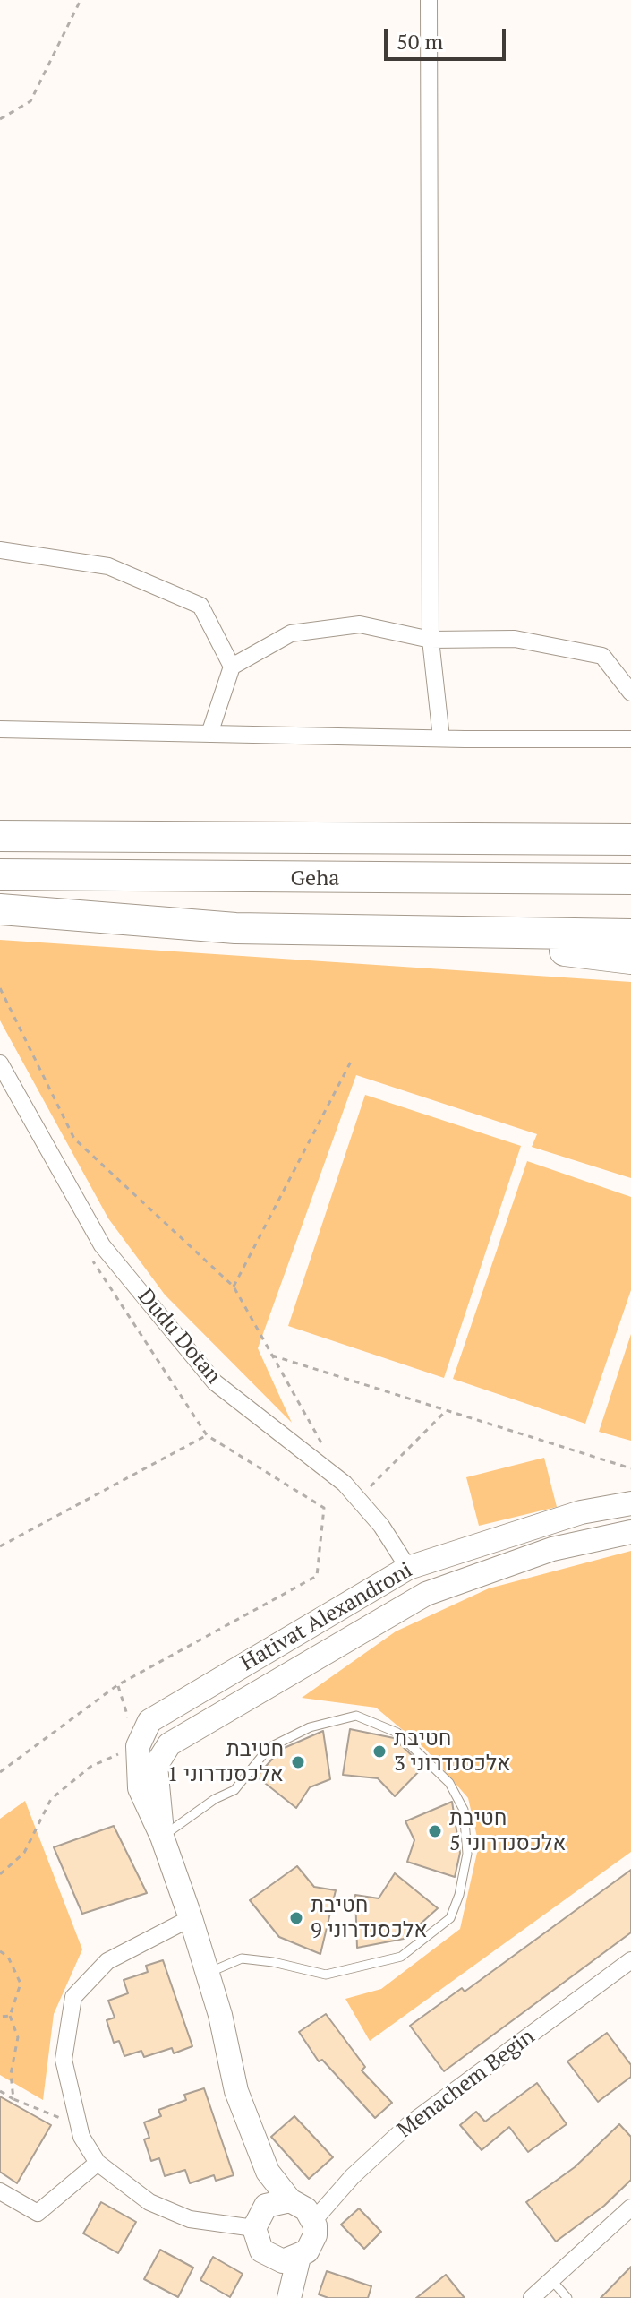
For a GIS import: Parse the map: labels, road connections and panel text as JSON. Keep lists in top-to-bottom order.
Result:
{
  "streets": {
    "highway": ["Geha"],
    "street": ["Dudu Dotan", "Hativat Alexandroni", "Menachem Begin"]
  },
  "crossings": [
    ["Dudu Dotan", "Hativat Alexandroni"],
    ["Hativat Alexandroni", "Menachem Begin"]
  ],
  "places": [
    "חטיבת אלכסנדרוני 3",
    "חטיבת אלכסנדרוני 1",
    "חטיבת אלכסנדרוני 5",
    "חטיבת אלכסנדרוני 9"
  ],
  "scale_bar": "50 m"
}
